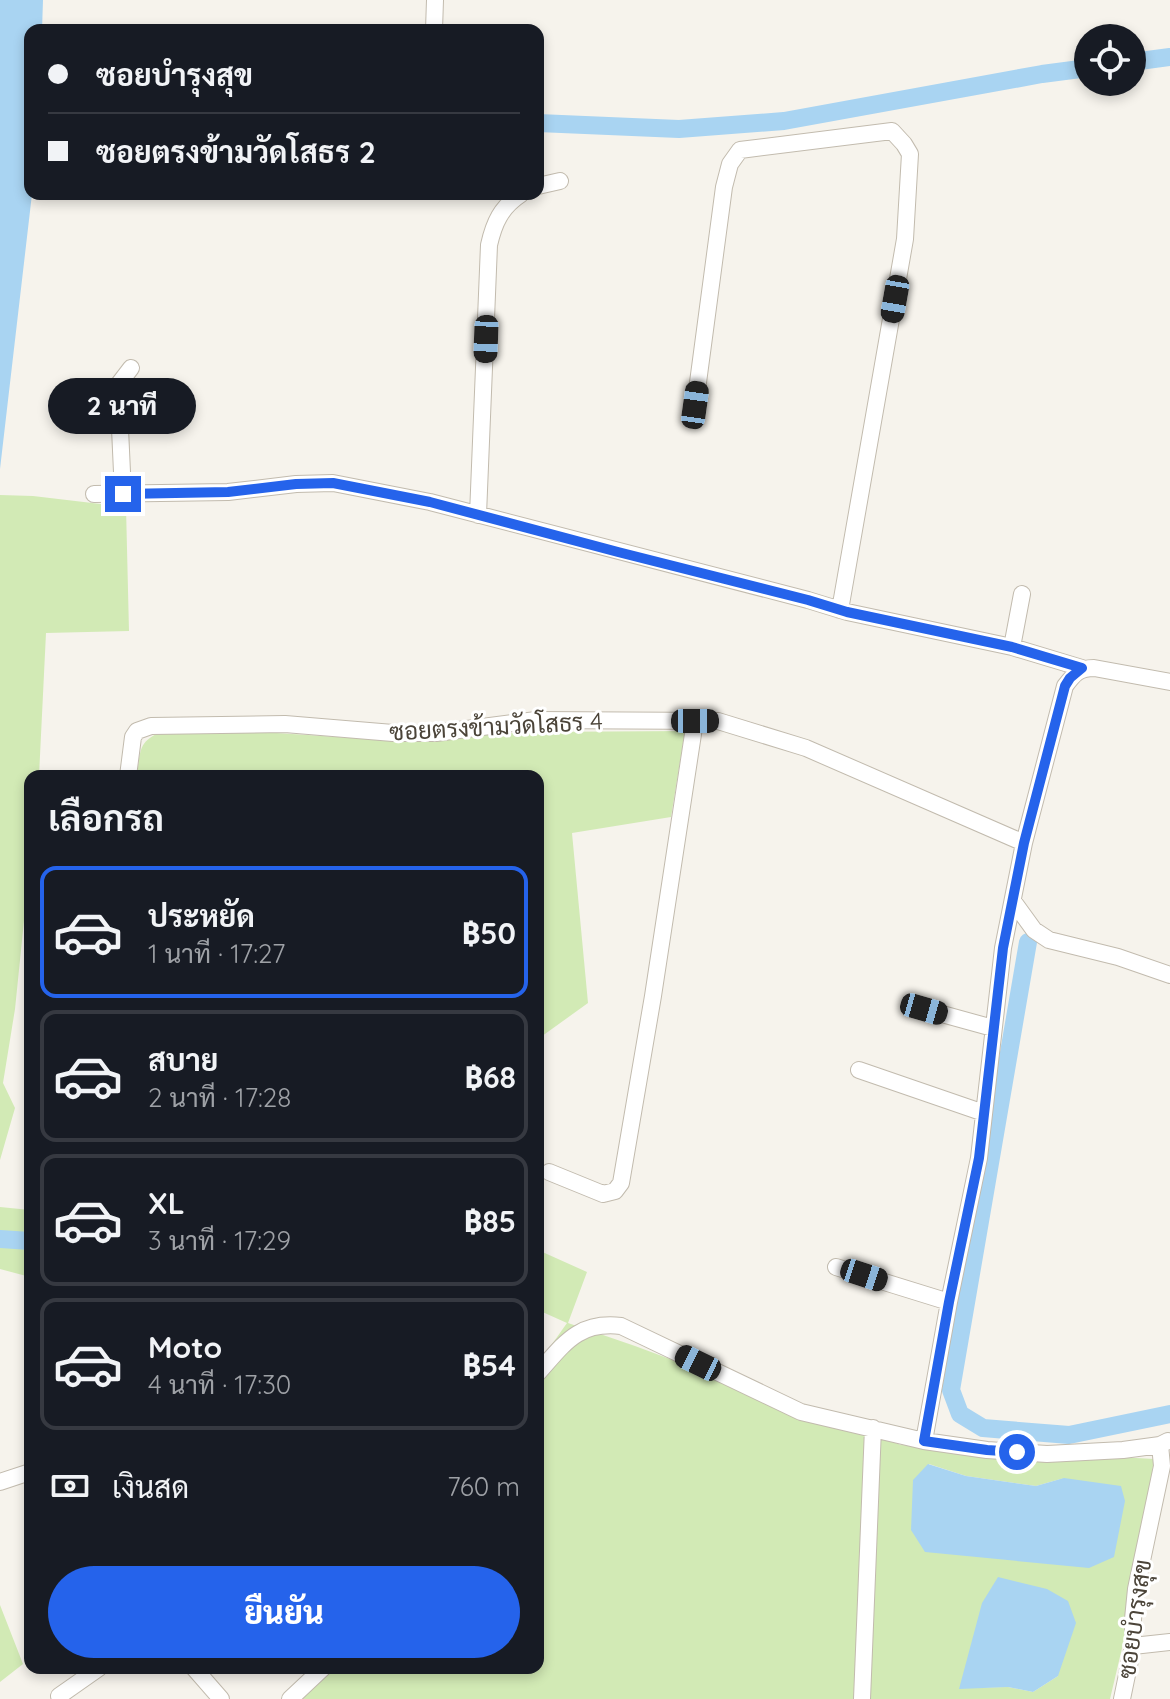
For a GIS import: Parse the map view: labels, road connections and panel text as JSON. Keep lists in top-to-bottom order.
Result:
{
  "streets": {
    "street": ["ซอยตรงข้ามวัดโสธร 4", "ซอยบำรุงสุข"]
  },
  "page": {
    "banner": ["ซอยบำรุงสุข", "ซอยตรงข้ามวัดโสธร 2"],
    "bubble": "2 นาที",
    "heading": "เลือกรถ",
    "list": [
      {
        "name": "ประหยัด",
        "note": "1 นาที · 17:27",
        "value": "฿50"
      },
      {
        "name": "สบาย",
        "note": "2 นาที · 17:28",
        "value": "฿68"
      },
      {
        "name": "XL",
        "note": "3 นาที · 17:29",
        "value": "฿85"
      },
      {
        "name": "Moto",
        "note": "4 นาที · 17:30",
        "value": "฿54"
      }
    ],
    "pay": ["เงินสด", "760 m"],
    "buttons": "ยืนยัน"
  }
}
